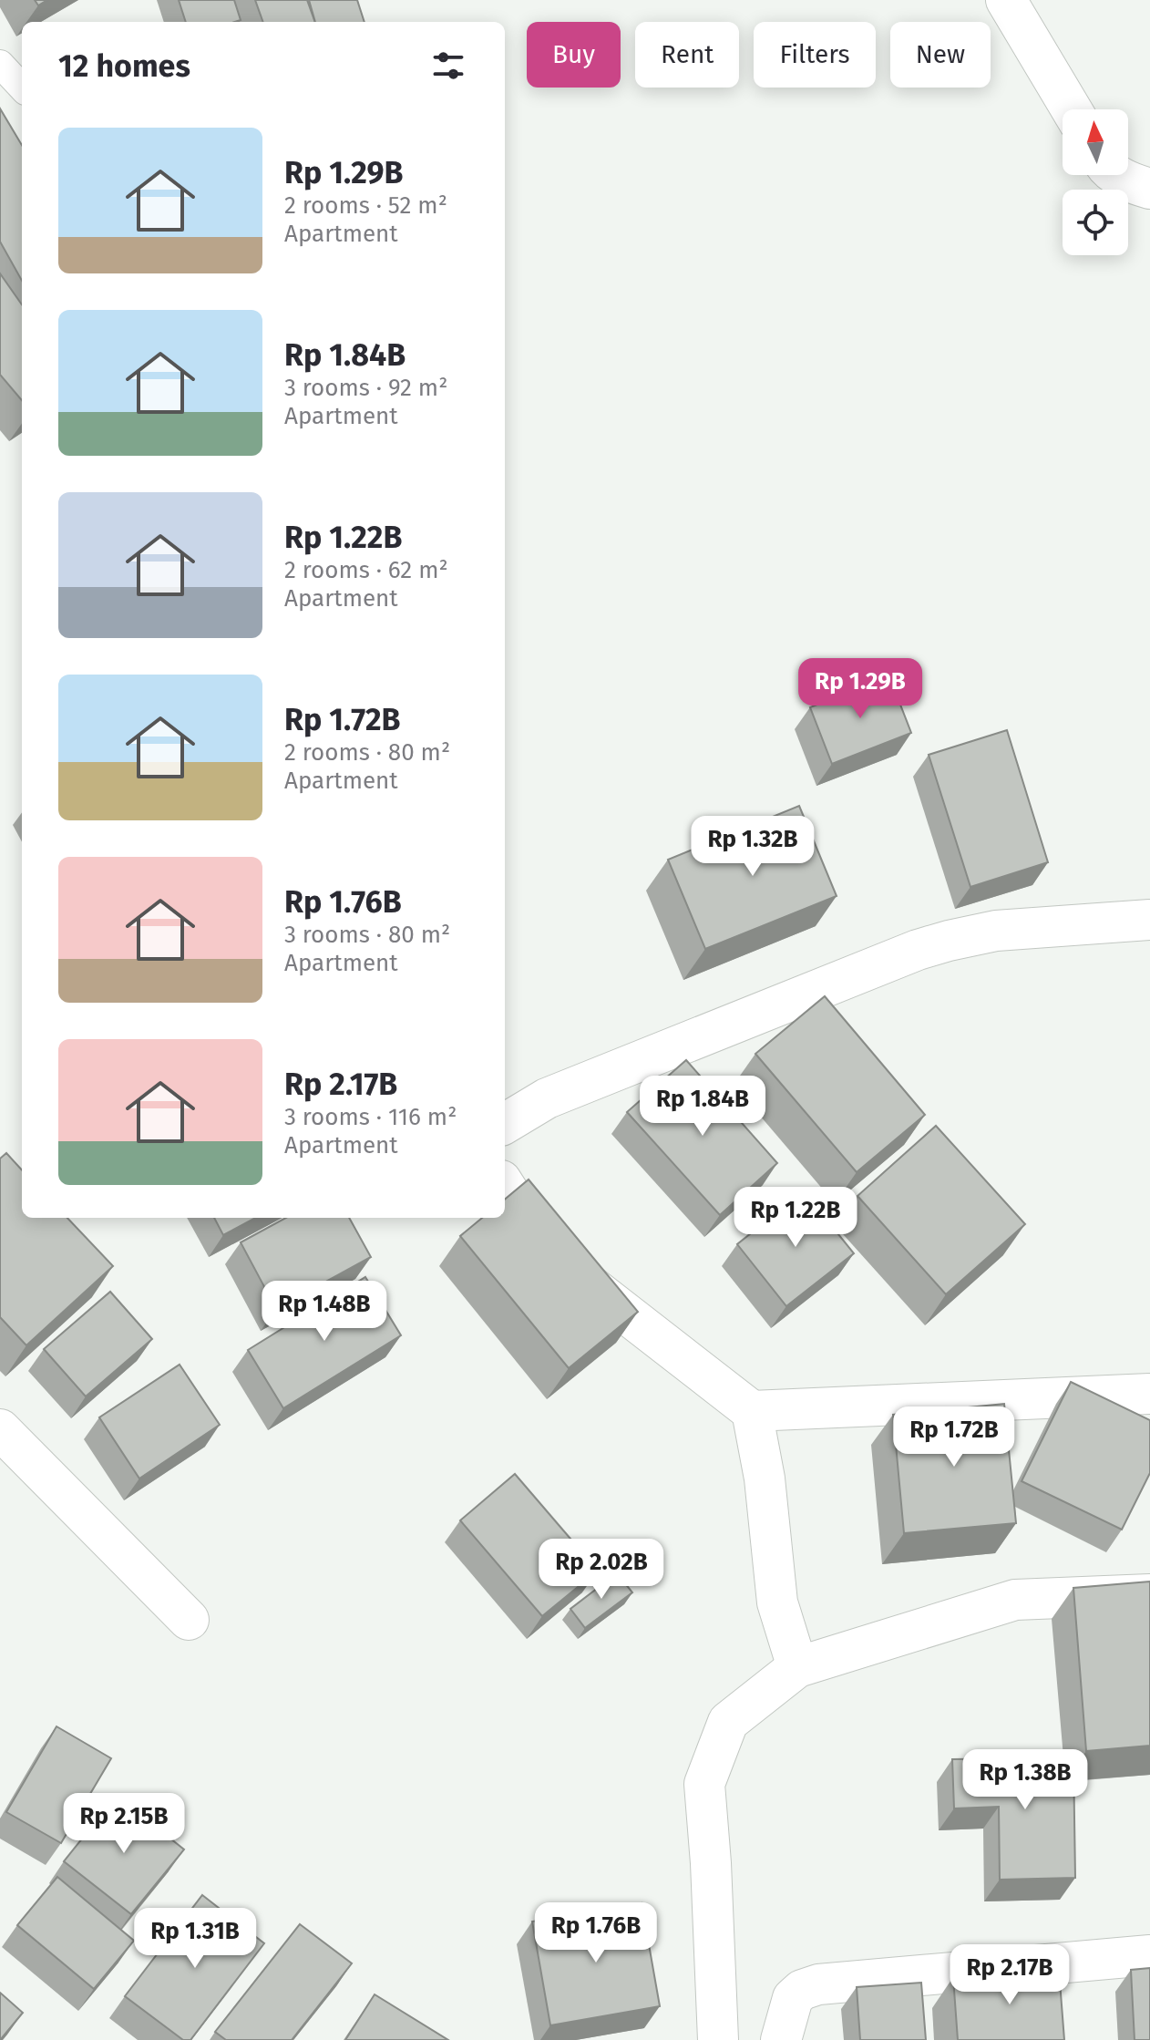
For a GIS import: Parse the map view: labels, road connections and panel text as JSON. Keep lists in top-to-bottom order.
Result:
{
  "north": "top",
  "page": {
    "chip": [
      "Buy",
      "Rent",
      "Filters",
      "New"
    ],
    "heading": "12 homes",
    "list": [
      {
        "name": "Rp 1.29B",
        "note": "2 rooms · 52 m² · Apartment"
      },
      {
        "name": "Rp 1.84B",
        "note": "3 rooms · 92 m² · Apartment"
      },
      {
        "name": "Rp 1.22B",
        "note": "2 rooms · 62 m² · Apartment"
      },
      {
        "name": "Rp 1.72B",
        "note": "2 rooms · 80 m² · Apartment"
      },
      {
        "name": "Rp 1.76B",
        "note": "3 rooms · 80 m² · Apartment"
      },
      {
        "name": "Rp 2.17B",
        "note": "3 rooms · 116 m² · Apartment"
      }
    ],
    "price": [
      "Rp 1.29B",
      "Rp 1.32B",
      "Rp 1.84B",
      "Rp 1.22B",
      "Rp 1.48B",
      "Rp 1.72B",
      "Rp 2.02B",
      "Rp 1.38B",
      "Rp 2.15B",
      "Rp 1.76B",
      "Rp 1.31B",
      "Rp 2.17B"
    ]
  }
}
